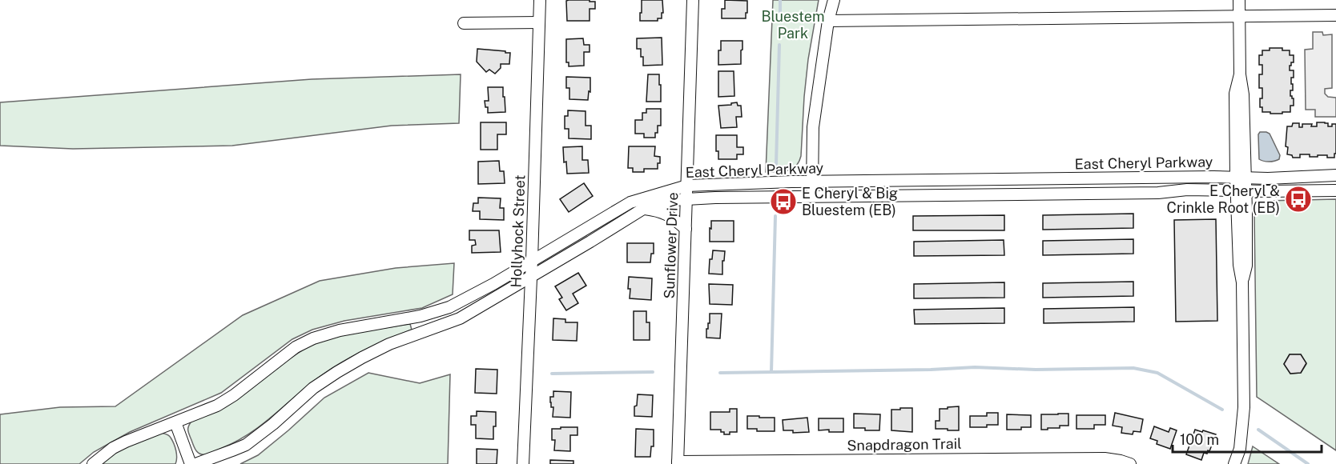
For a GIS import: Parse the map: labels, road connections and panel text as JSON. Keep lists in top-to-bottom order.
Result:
{
  "streets": {
    "street": [
      "East Cheryl Parkway",
      "Hollyhock Street",
      "Sunflower Drive",
      "Snapdragon Trail"
    ]
  },
  "crossings": [
    ["East Cheryl Parkway", "Hollyhock Street"],
    ["East Cheryl Parkway", "Sunflower Drive"],
    ["Sunflower Drive", "Snapdragon Trail"]
  ],
  "parks": ["Bluestem Park"],
  "places": {
    "bus stop": ["E Cheryl & Crinkle Root (EB)", "E Cheryl & Big Bluestem (EB)"]
  },
  "scale_bar": "100 m"
}
